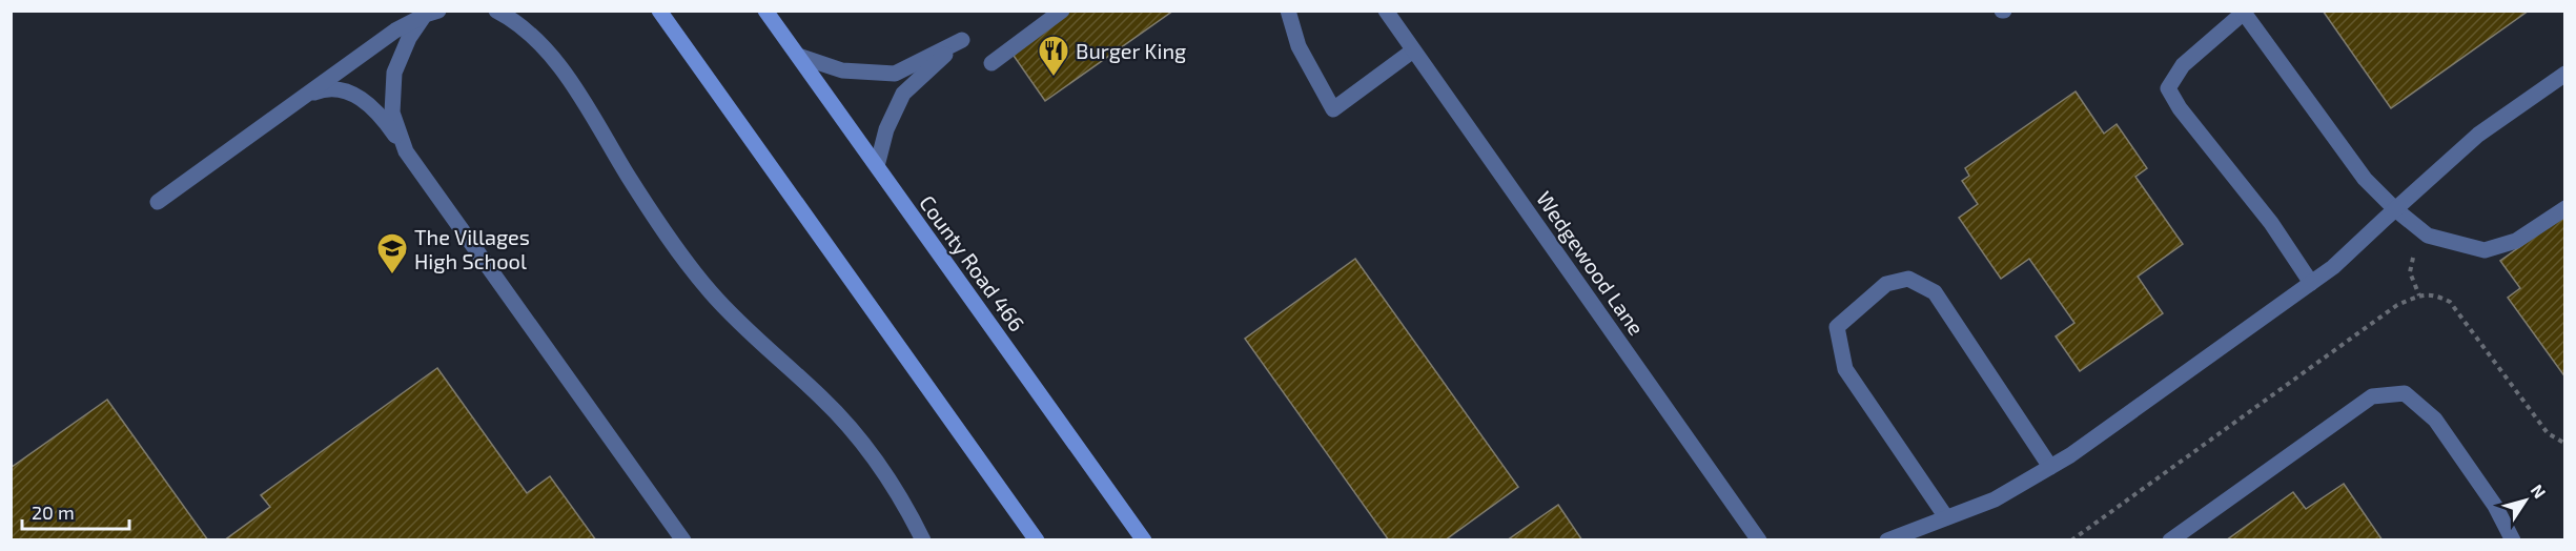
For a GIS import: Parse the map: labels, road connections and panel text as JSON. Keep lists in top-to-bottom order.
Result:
{
  "streets": {
    "main road": ["County Road 466"],
    "street": ["Wedgewood Lane"]
  },
  "places": {
    "restaurant": ["Burger King"],
    "school or university": ["The Villages High School"]
  },
  "scale_bar": "20 m",
  "north": "top right"
}
